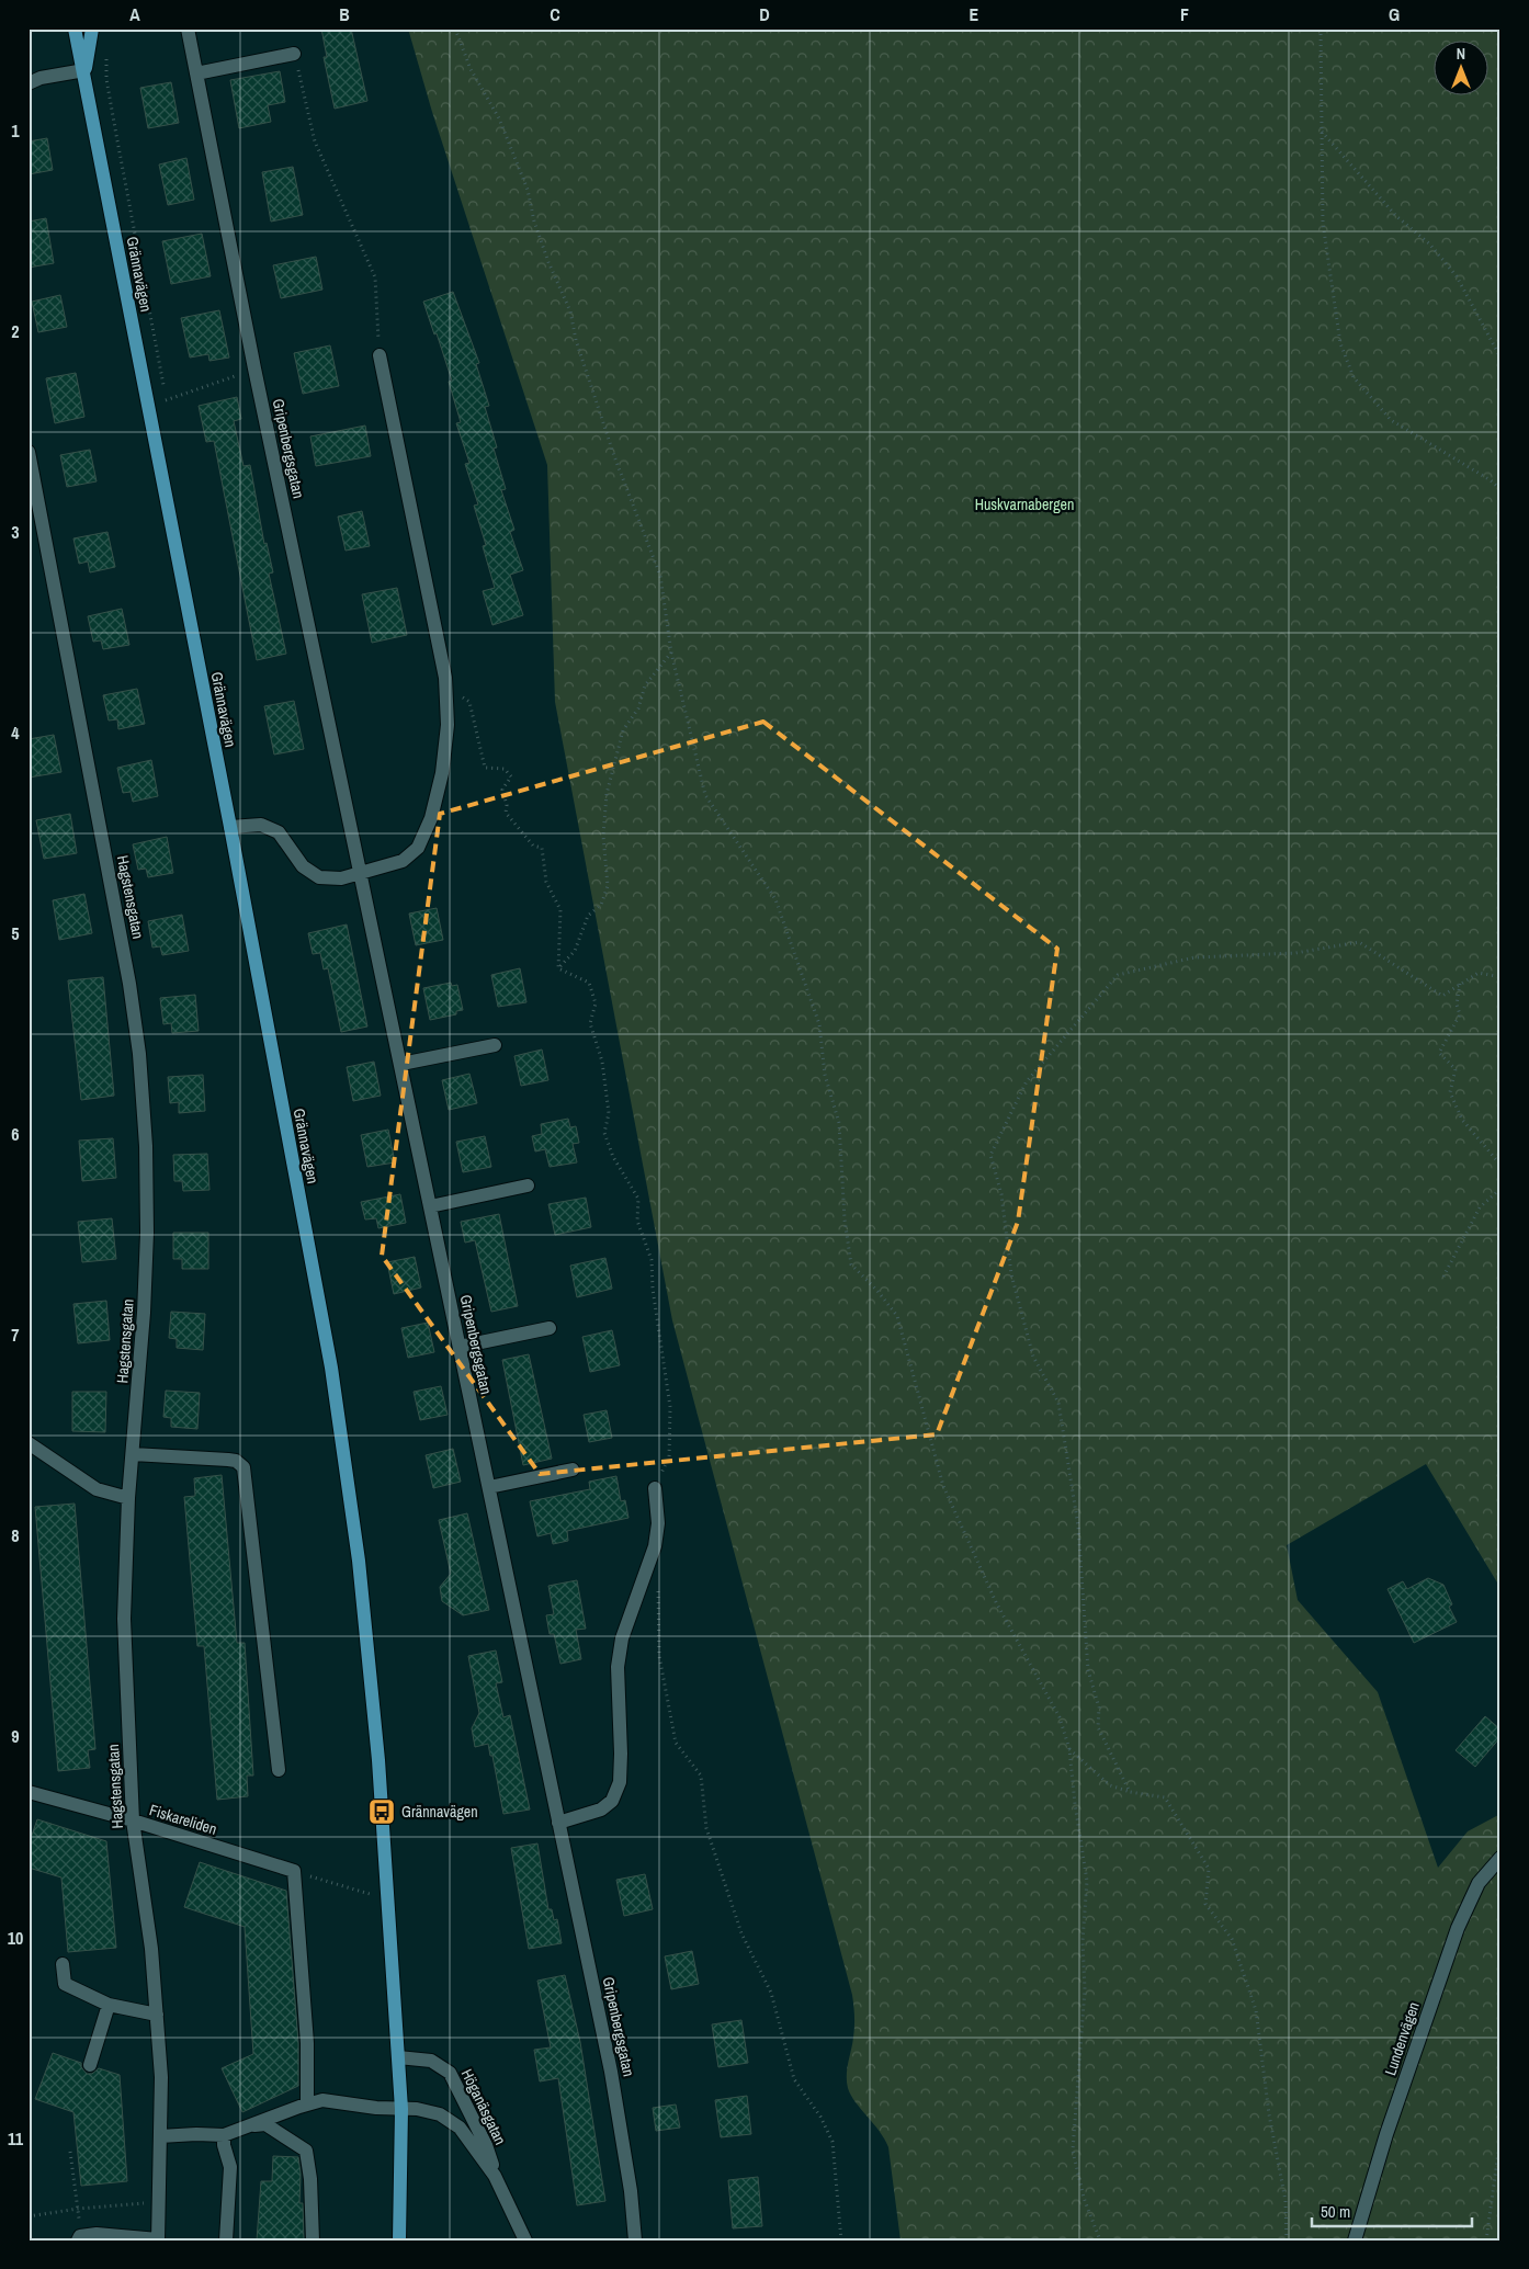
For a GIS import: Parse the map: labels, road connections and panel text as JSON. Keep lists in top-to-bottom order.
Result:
{
  "streets": {
    "main road": ["Grännavägen"],
    "street": [
      "Gripenbergsgatan",
      "Hagstensgatan",
      "Fiskareliden",
      "Lundenvägen",
      "Höganäsgatan"
    ]
  },
  "crossings": [
    ["Grännavägen", "Höganäsgatan"],
    ["Hagstensgatan", "Fiskareliden"]
  ],
  "parks": ["Huskvarnabergen"],
  "places": {
    "bus stop": ["Grännavägen"]
  },
  "scale_bar": "50 m",
  "north": "top",
  "grid": {
    "columns": [
      "A",
      "B",
      "C",
      "D",
      "E",
      "F",
      "G"
    ],
    "rows": [
      "1",
      "2",
      "3",
      "4",
      "5",
      "6",
      "7",
      "8",
      "9",
      "10",
      "11"
    ]
  }
}
